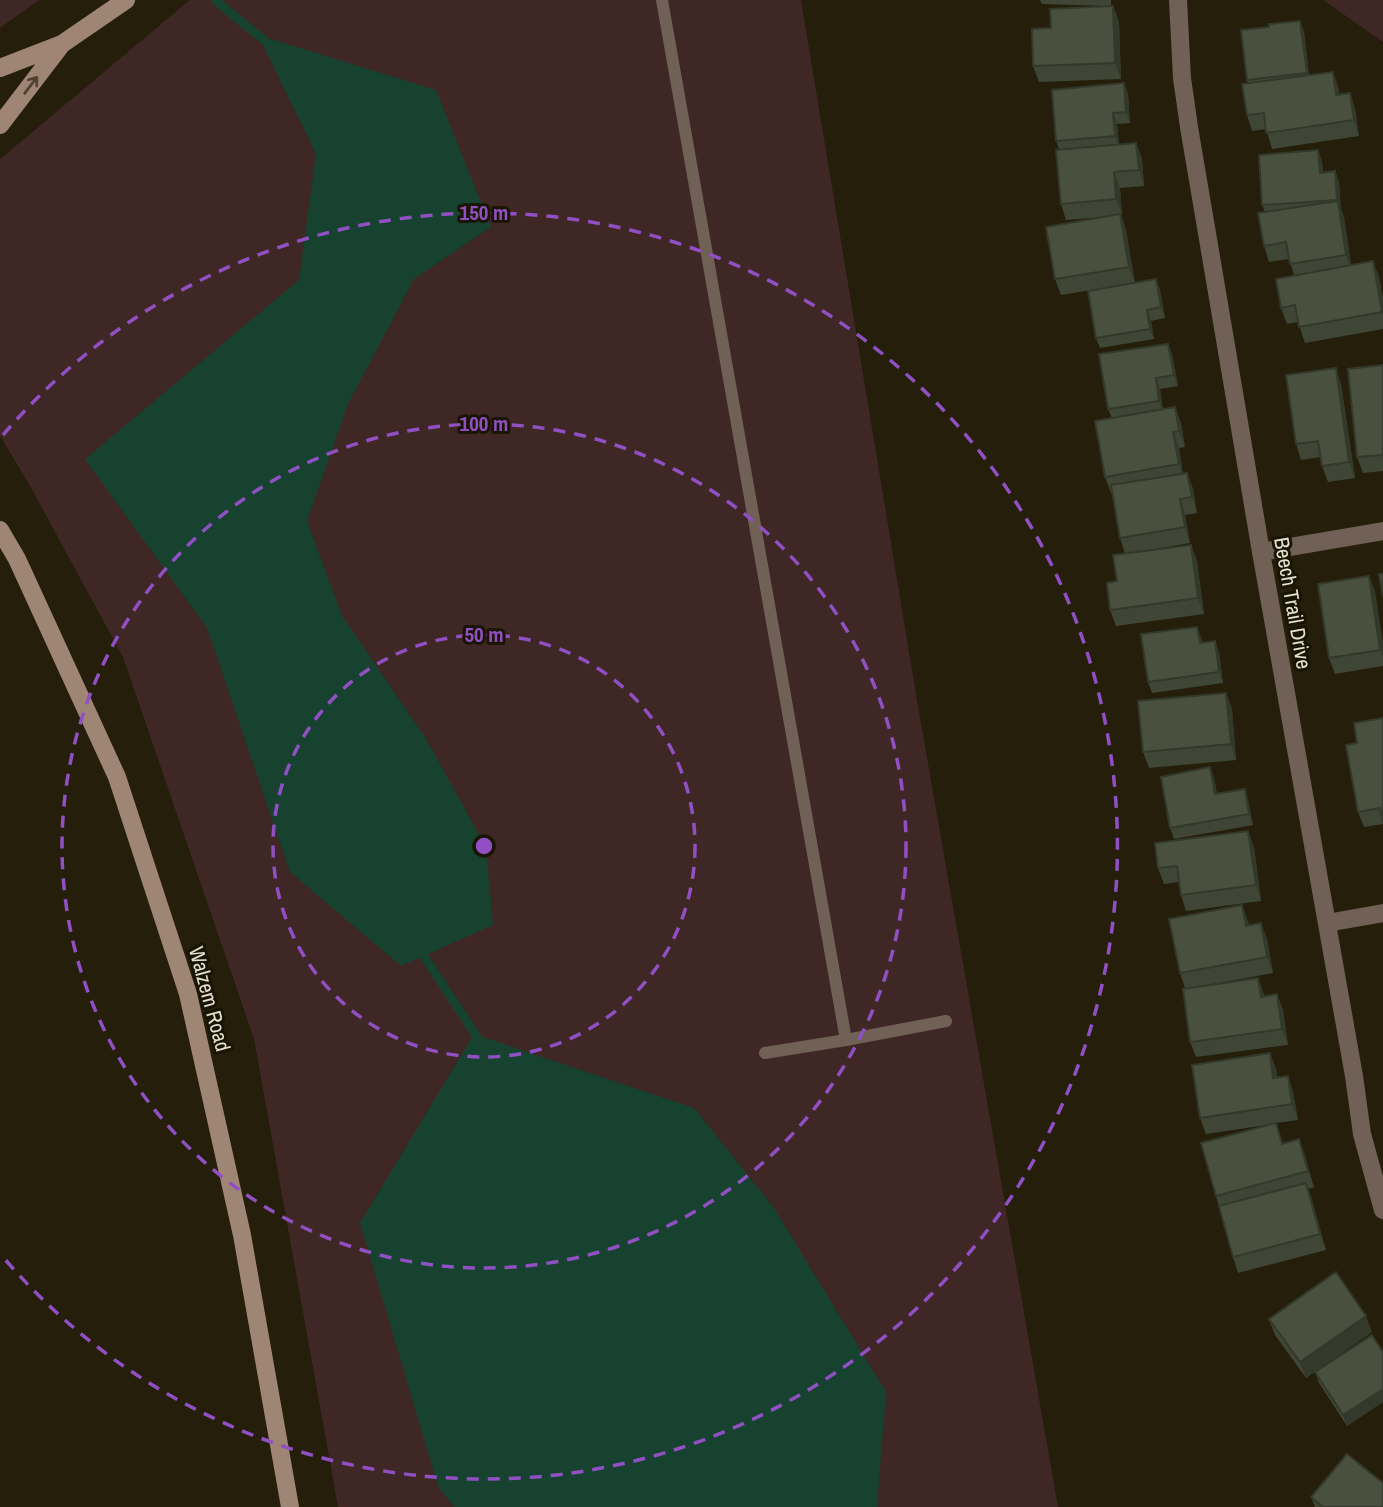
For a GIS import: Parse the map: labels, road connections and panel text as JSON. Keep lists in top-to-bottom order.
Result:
{
  "streets": {
    "main road": ["Walzem Road"],
    "street": ["Beech Trail Drive"]
  },
  "rings": ["150 m", "100 m", "50 m"]
}
